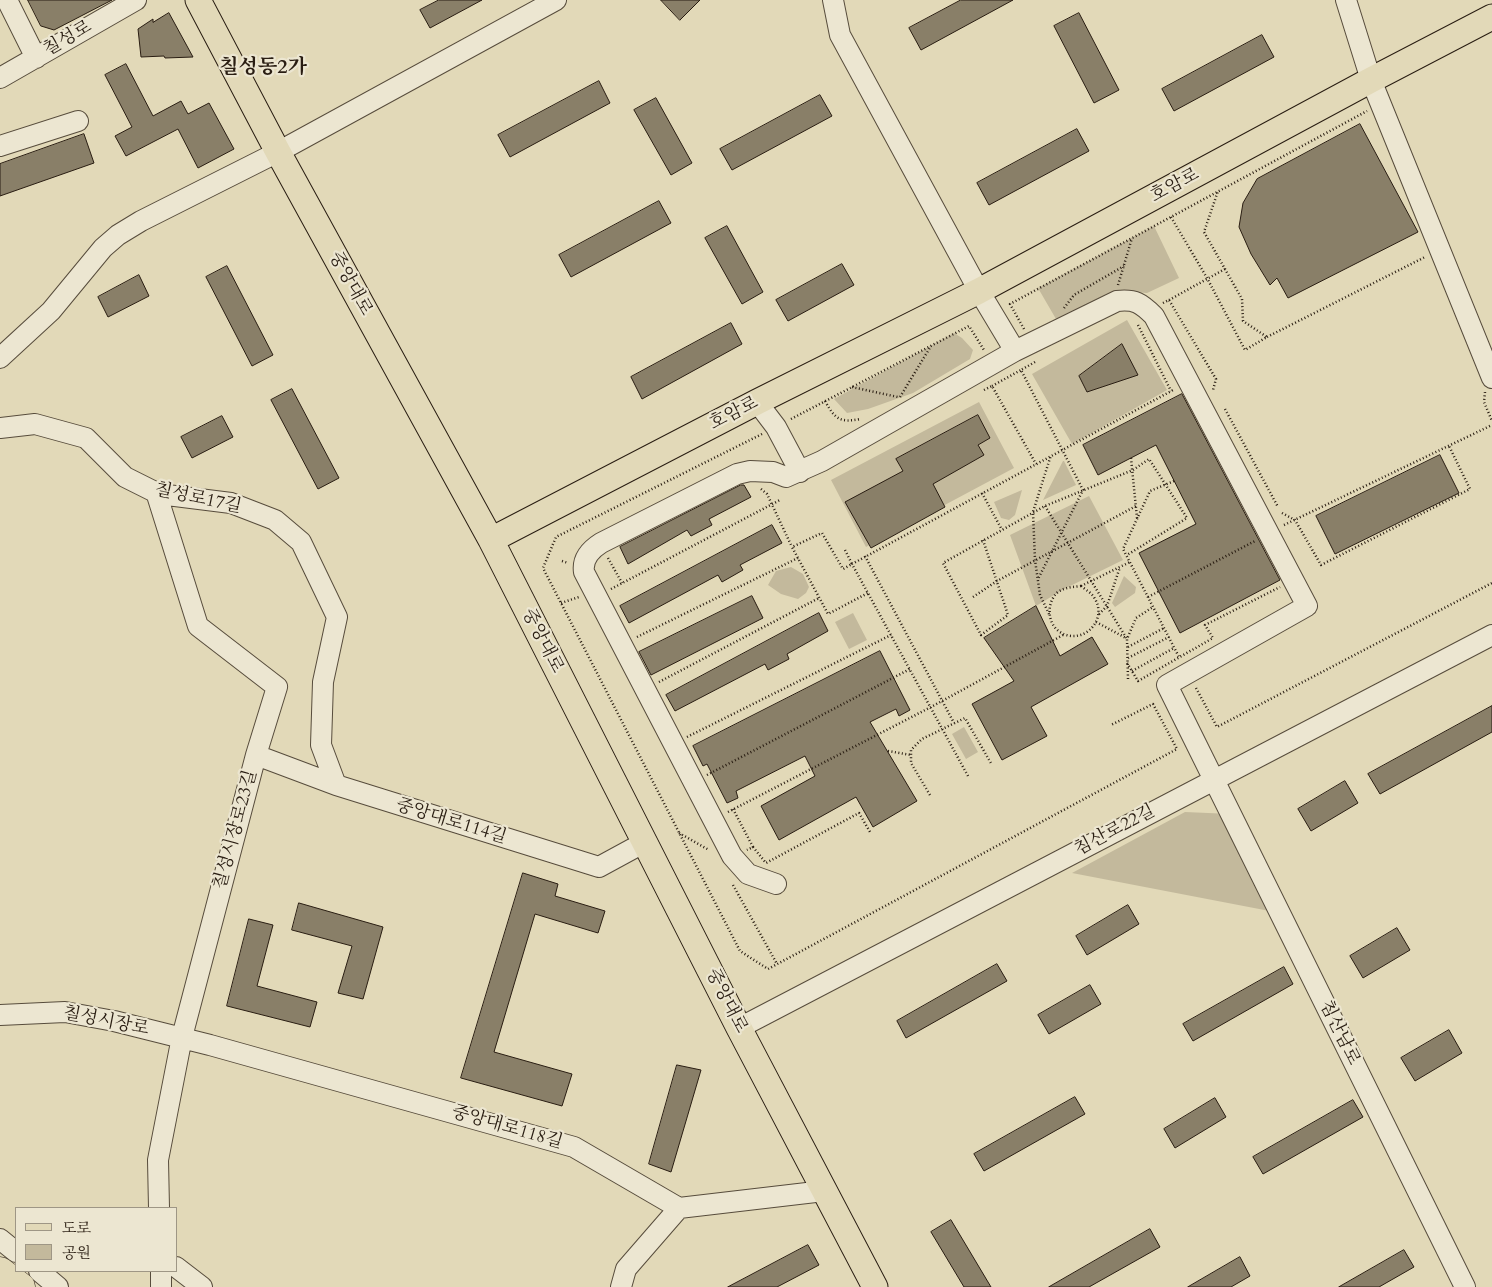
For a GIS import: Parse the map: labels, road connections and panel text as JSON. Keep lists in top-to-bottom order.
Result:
{
  "streets": {
    "main road": ["호암로", "중앙대로"],
    "street": [
      "칠성로",
      "칠성로17길",
      "중앙대로114길",
      "칠성시장로23길",
      "침산로22길",
      "칠성시장로",
      "침산남로",
      "중앙대로118길"
    ]
  },
  "crossings": [
    ["호암로", "중앙대로"],
    ["중앙대로", "중앙대로114길"],
    ["중앙대로", "침산로22길"],
    ["칠성로17길", "중앙대로114길"],
    ["칠성로17길", "칠성시장로23길"],
    ["중앙대로114길", "칠성시장로23길"],
    ["칠성시장로23길", "칠성시장로"],
    ["칠성시장로23길", "중앙대로118길"],
    ["침산로22길", "침산남로"],
    ["칠성시장로", "중앙대로118길"]
  ],
  "districts": ["칠성동2가"],
  "legend": ["도로", "공원"]
}
